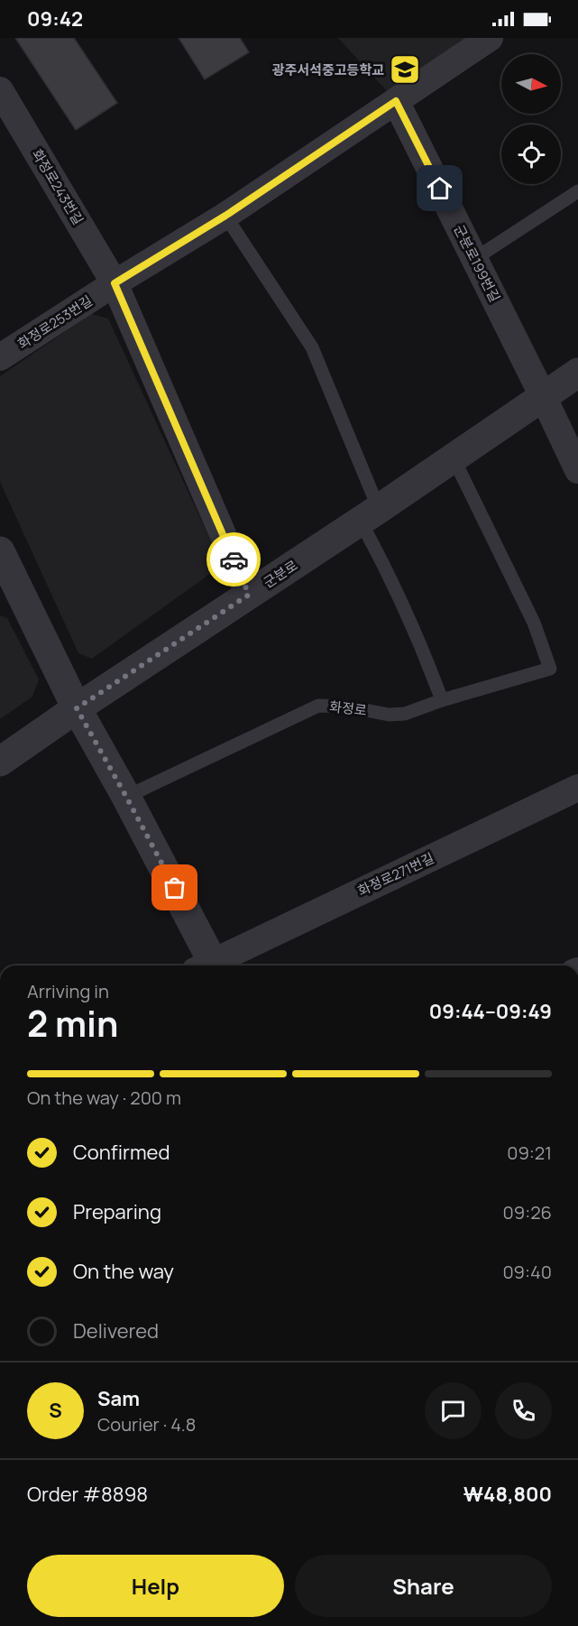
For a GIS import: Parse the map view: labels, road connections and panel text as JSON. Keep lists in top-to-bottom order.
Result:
{
  "streets": {
    "street": [
      "화정로243번길",
      "군분로199번길",
      "화정로253번길",
      "군분로",
      "화정로271번길"
    ],
    "lane": ["화정로"]
  },
  "crossings": [
    ["화정로243번길", "화정로253번길"],
    ["화정로243번길", "군분로"],
    ["군분로199번길", "화정로253번길"],
    ["군분로199번길", "군분로"],
    ["군분로", "화정로"]
  ],
  "places": {
    "school or university": ["광주서석중고등학교"]
  },
  "north": "right",
  "page": {
    "status": "09:42",
    "heading": ["2 min", "Arriving in", "09:44–09:49"],
    "panel": [
      "Sam",
      "Courier · 4.8",
      "Order #8898",
      "₩48,800"
    ],
    "bar": "On the way · 200 m",
    "list": [
      ["Confirmed", "09:21"],
      ["Preparing", "09:26"],
      ["On the way", "09:40"],
      "Delivered"
    ],
    "round": "S",
    "buttons": ["Help", "Share"]
  }
}
